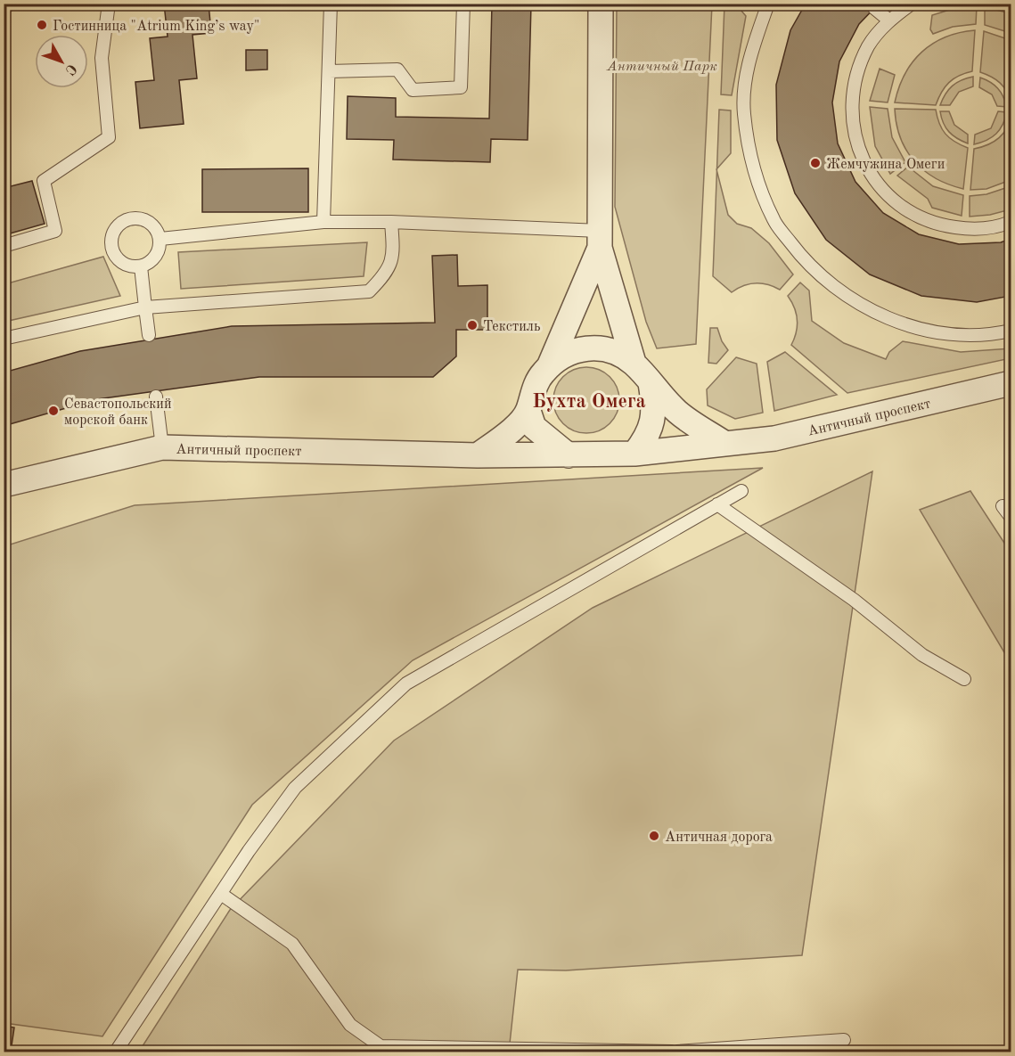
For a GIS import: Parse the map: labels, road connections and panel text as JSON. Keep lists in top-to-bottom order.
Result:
{
  "streets": {
    "street": ["Античный проспект"]
  },
  "districts": ["Бухта Омега"],
  "parks": ["Античный Парк"],
  "places": [
    "Гостинница \"Atrium King’s way\"",
    "Жемчужина Омеги",
    "Текстиль",
    "Севастопольский морской банк",
    "Античная дорога"
  ],
  "north": "bottom right"
}
